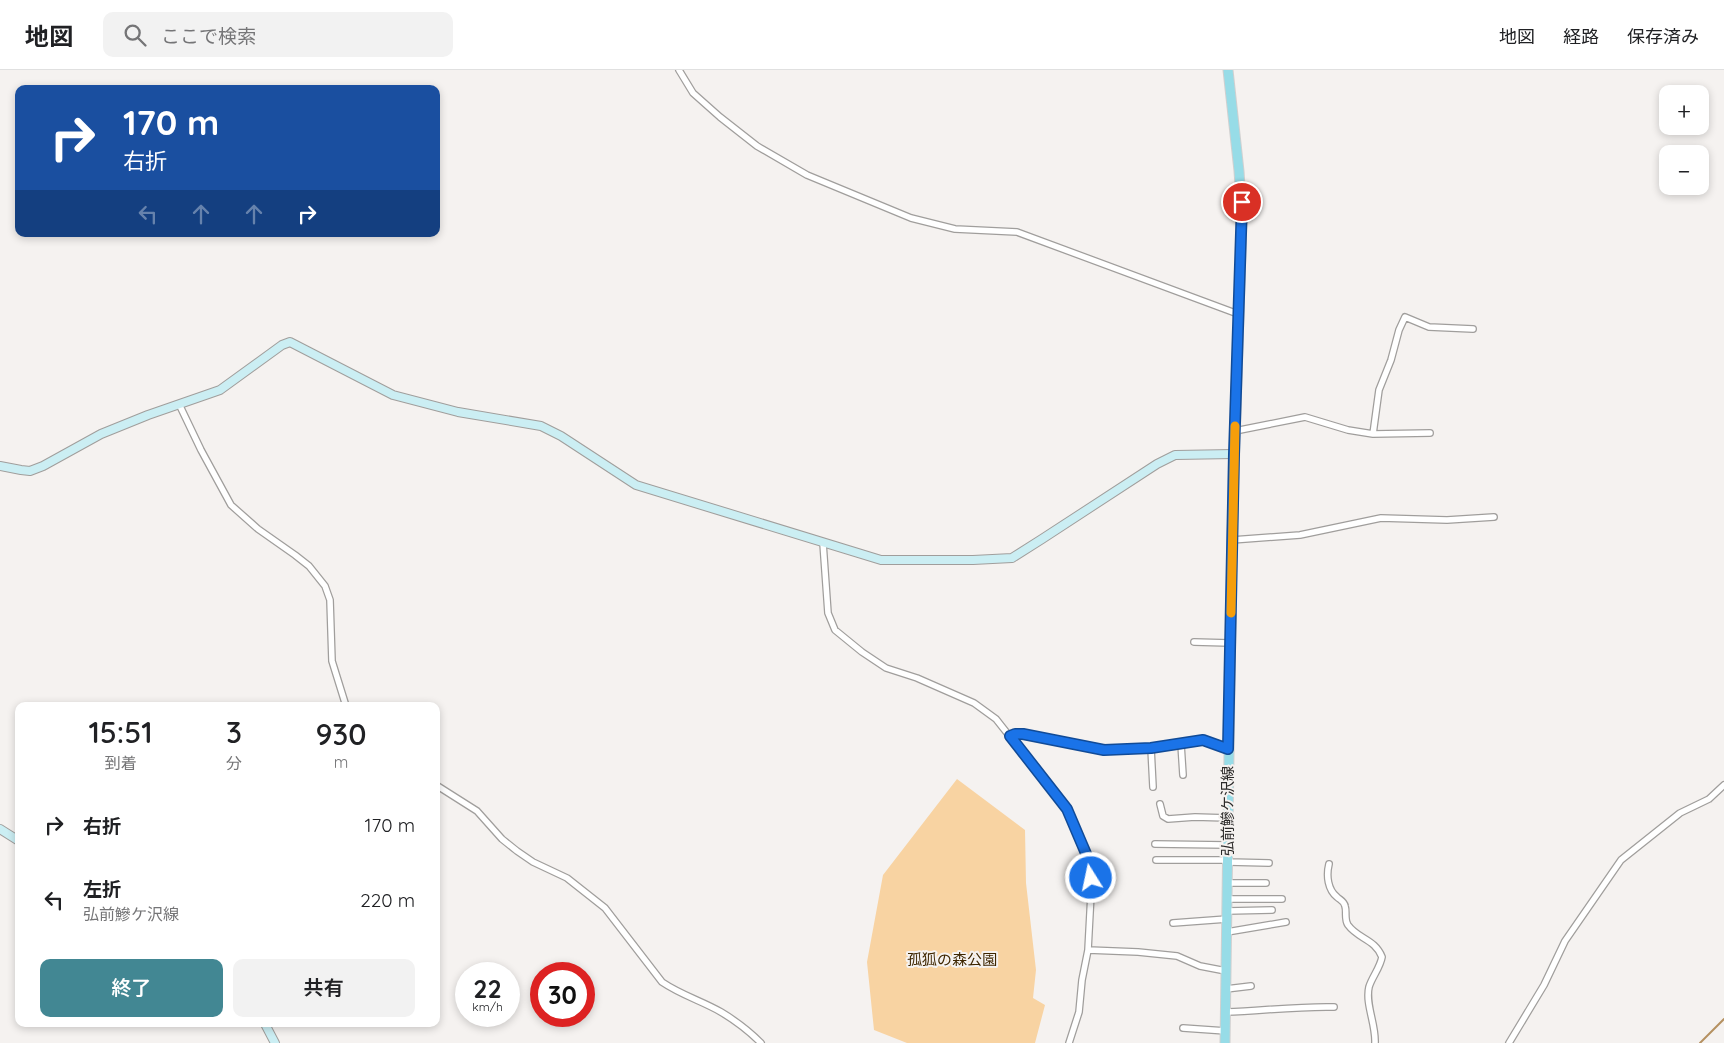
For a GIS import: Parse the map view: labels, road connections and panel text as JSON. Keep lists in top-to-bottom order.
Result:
{
  "streets": {
    "main road": ["弘前鰺ケ沢線"]
  },
  "parks": ["孤狐の森公園"],
  "page": {
    "header": "地図",
    "search": "ここで検索",
    "nav": ["地図", "経路", "保存済み"],
    "map_buttons": ["+", "−"],
    "turn": ["170 m", "右折"],
    "eta": [
      "15:51",
      "到着",
      "3",
      "分",
      "930",
      "m"
    ],
    "list": [
      {
        "name": "右折",
        "value": "170 m"
      },
      {
        "name": "左折",
        "note": "弘前鰺ケ沢線",
        "value": "220 m"
      }
    ],
    "buttons": ["終了", "共有"],
    "speed": "22 km/h",
    "limit": "30"
  }
}
